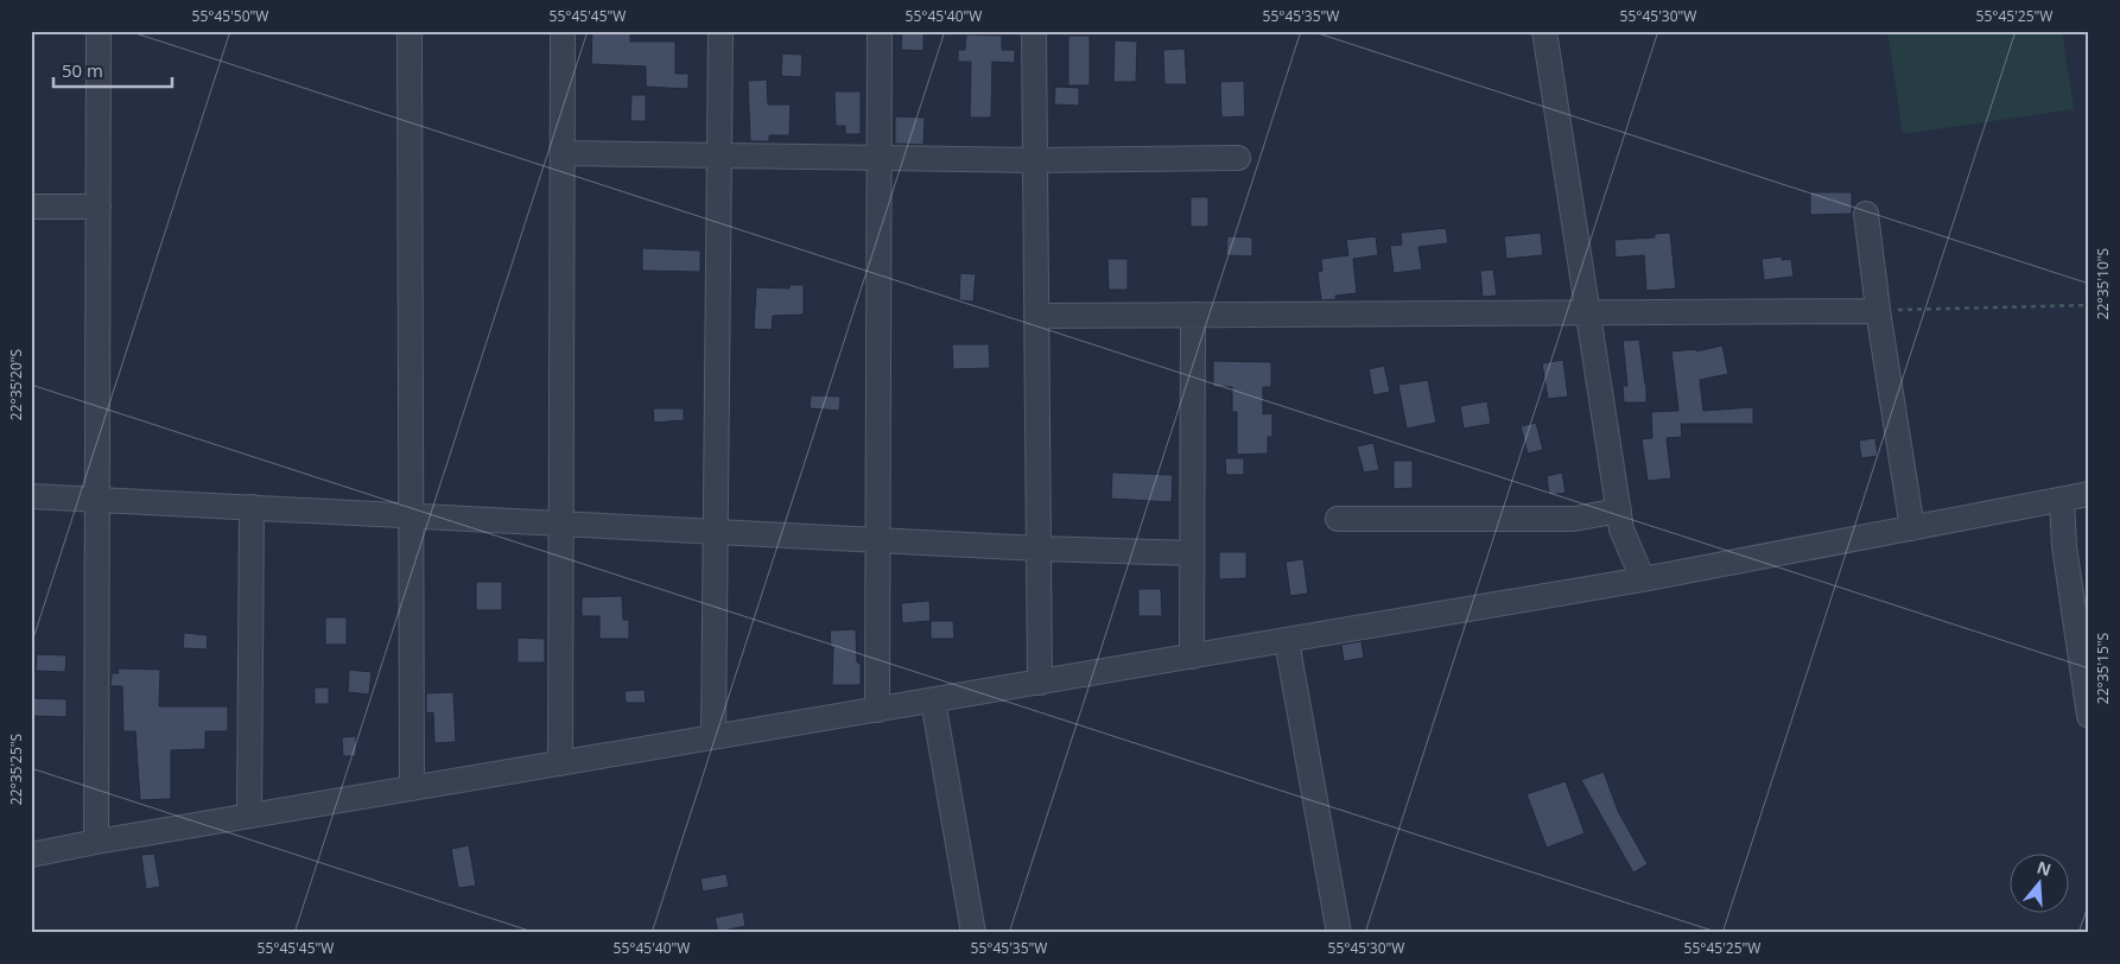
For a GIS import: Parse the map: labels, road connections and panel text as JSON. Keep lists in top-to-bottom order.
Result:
{
  "scale_bar": "50 m",
  "north": "top",
  "coordinates": [
    "55°45'50\"W",
    "55°45'45\"W",
    "55°45'40\"W",
    "55°45'35\"W",
    "55°45'30\"W",
    "55°45'25\"W",
    "22°35'10\"S",
    "22°35'20\"S",
    "22°35'15\"S",
    "22°35'25\"S"
  ]
}
